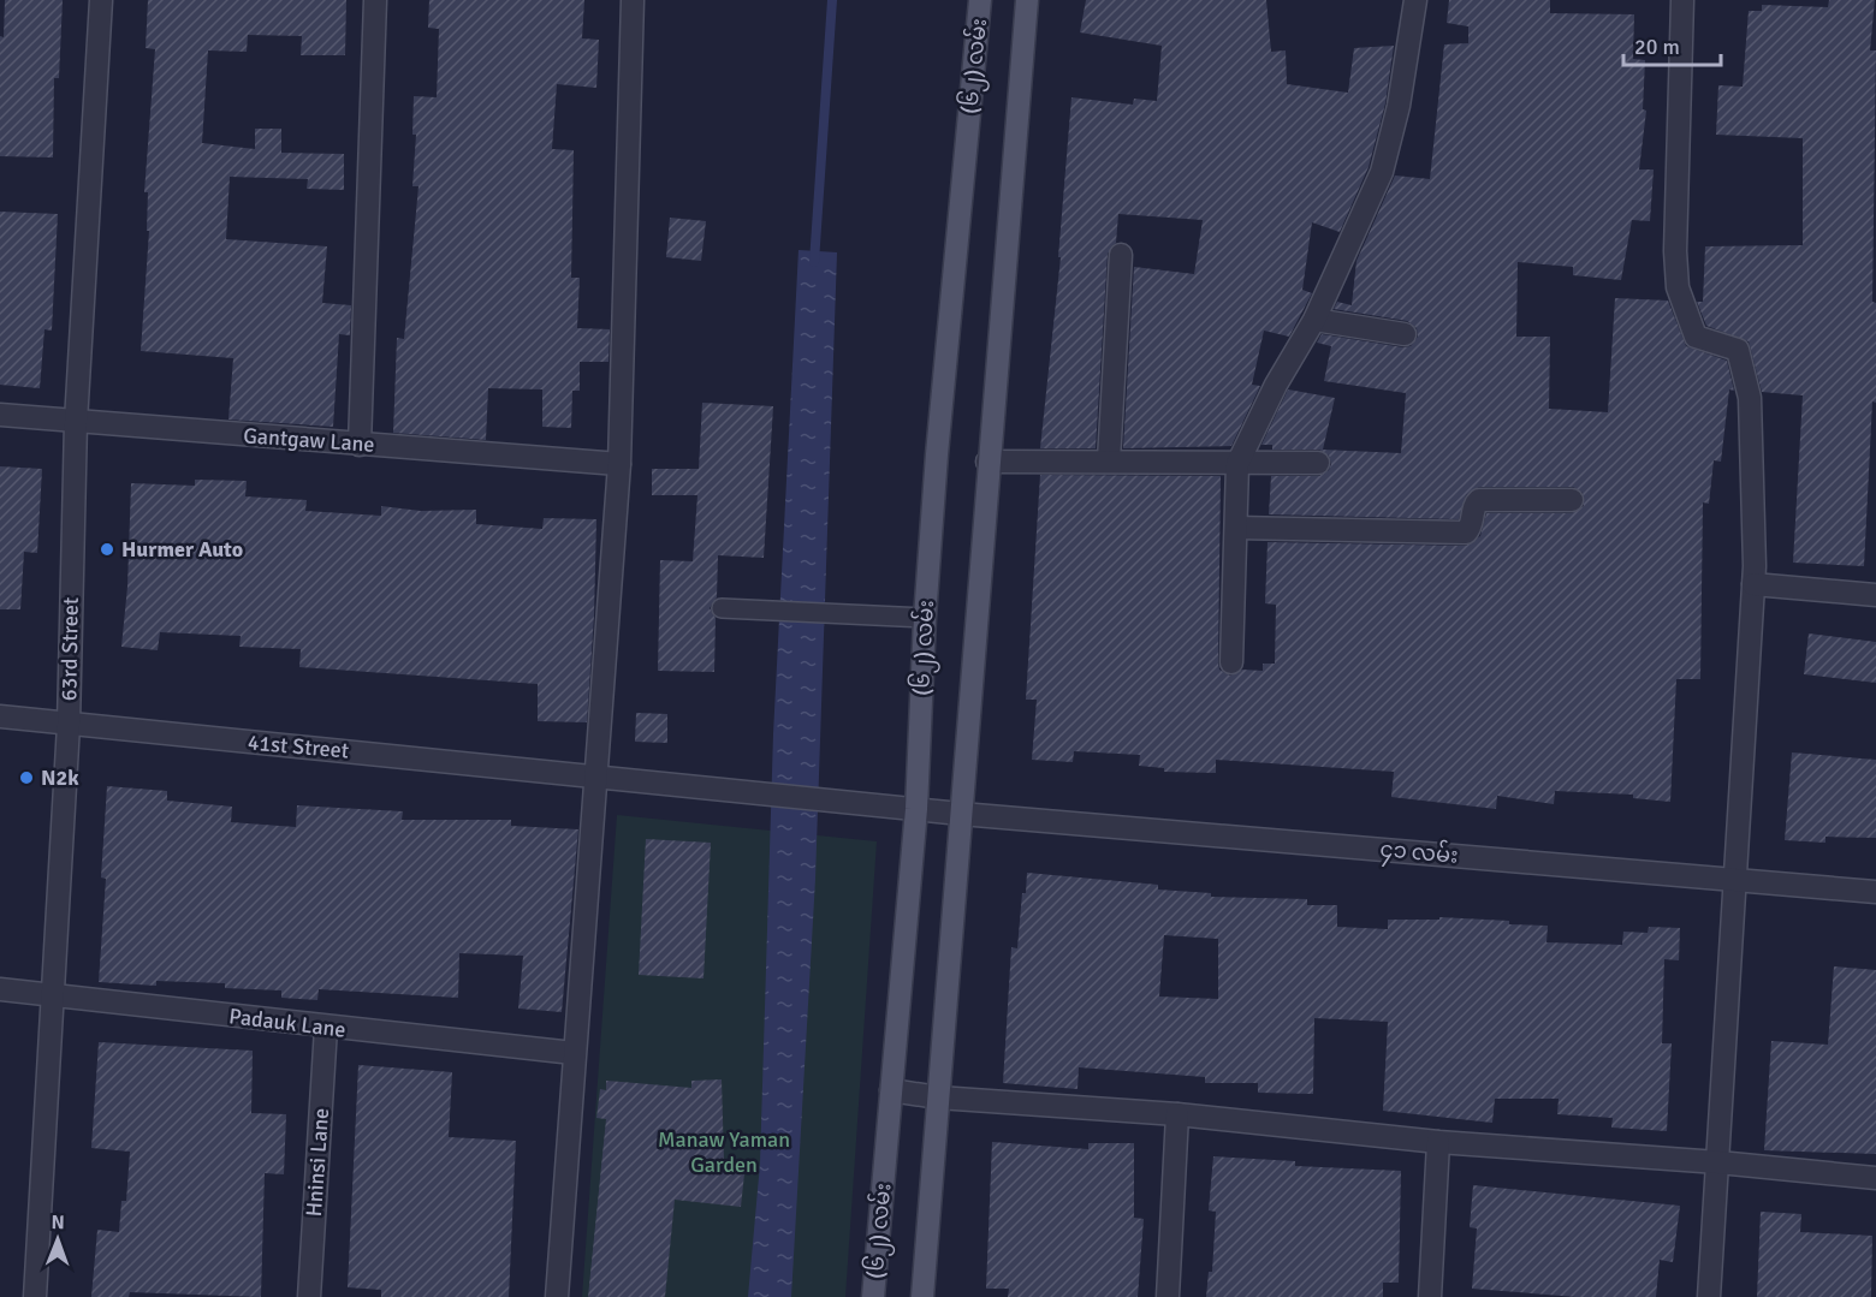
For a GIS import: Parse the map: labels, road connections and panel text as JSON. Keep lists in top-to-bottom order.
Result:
{
  "streets": {
    "main road": ["(၆၂) လမ်း"],
    "street": [
      "Gantgaw Lane",
      "63rd Street",
      "41st Street",
      "၄၁ လမ်း",
      "Padauk Lane",
      "Hninsi Lane"
    ]
  },
  "crossings": [
    ["(၆၂) လမ်း", "၄၁ လမ်း"],
    ["Gantgaw Lane", "63rd Street"],
    ["63rd Street", "41st Street"],
    ["63rd Street", "Padauk Lane"],
    ["41st Street", "၄၁ လမ်း"],
    ["Padauk Lane", "Hninsi Lane"]
  ],
  "parks": ["Manaw Yaman Garden"],
  "places": ["Hurmer Auto", "N2k"],
  "scale_bar": "20 m",
  "north": "top"
}
